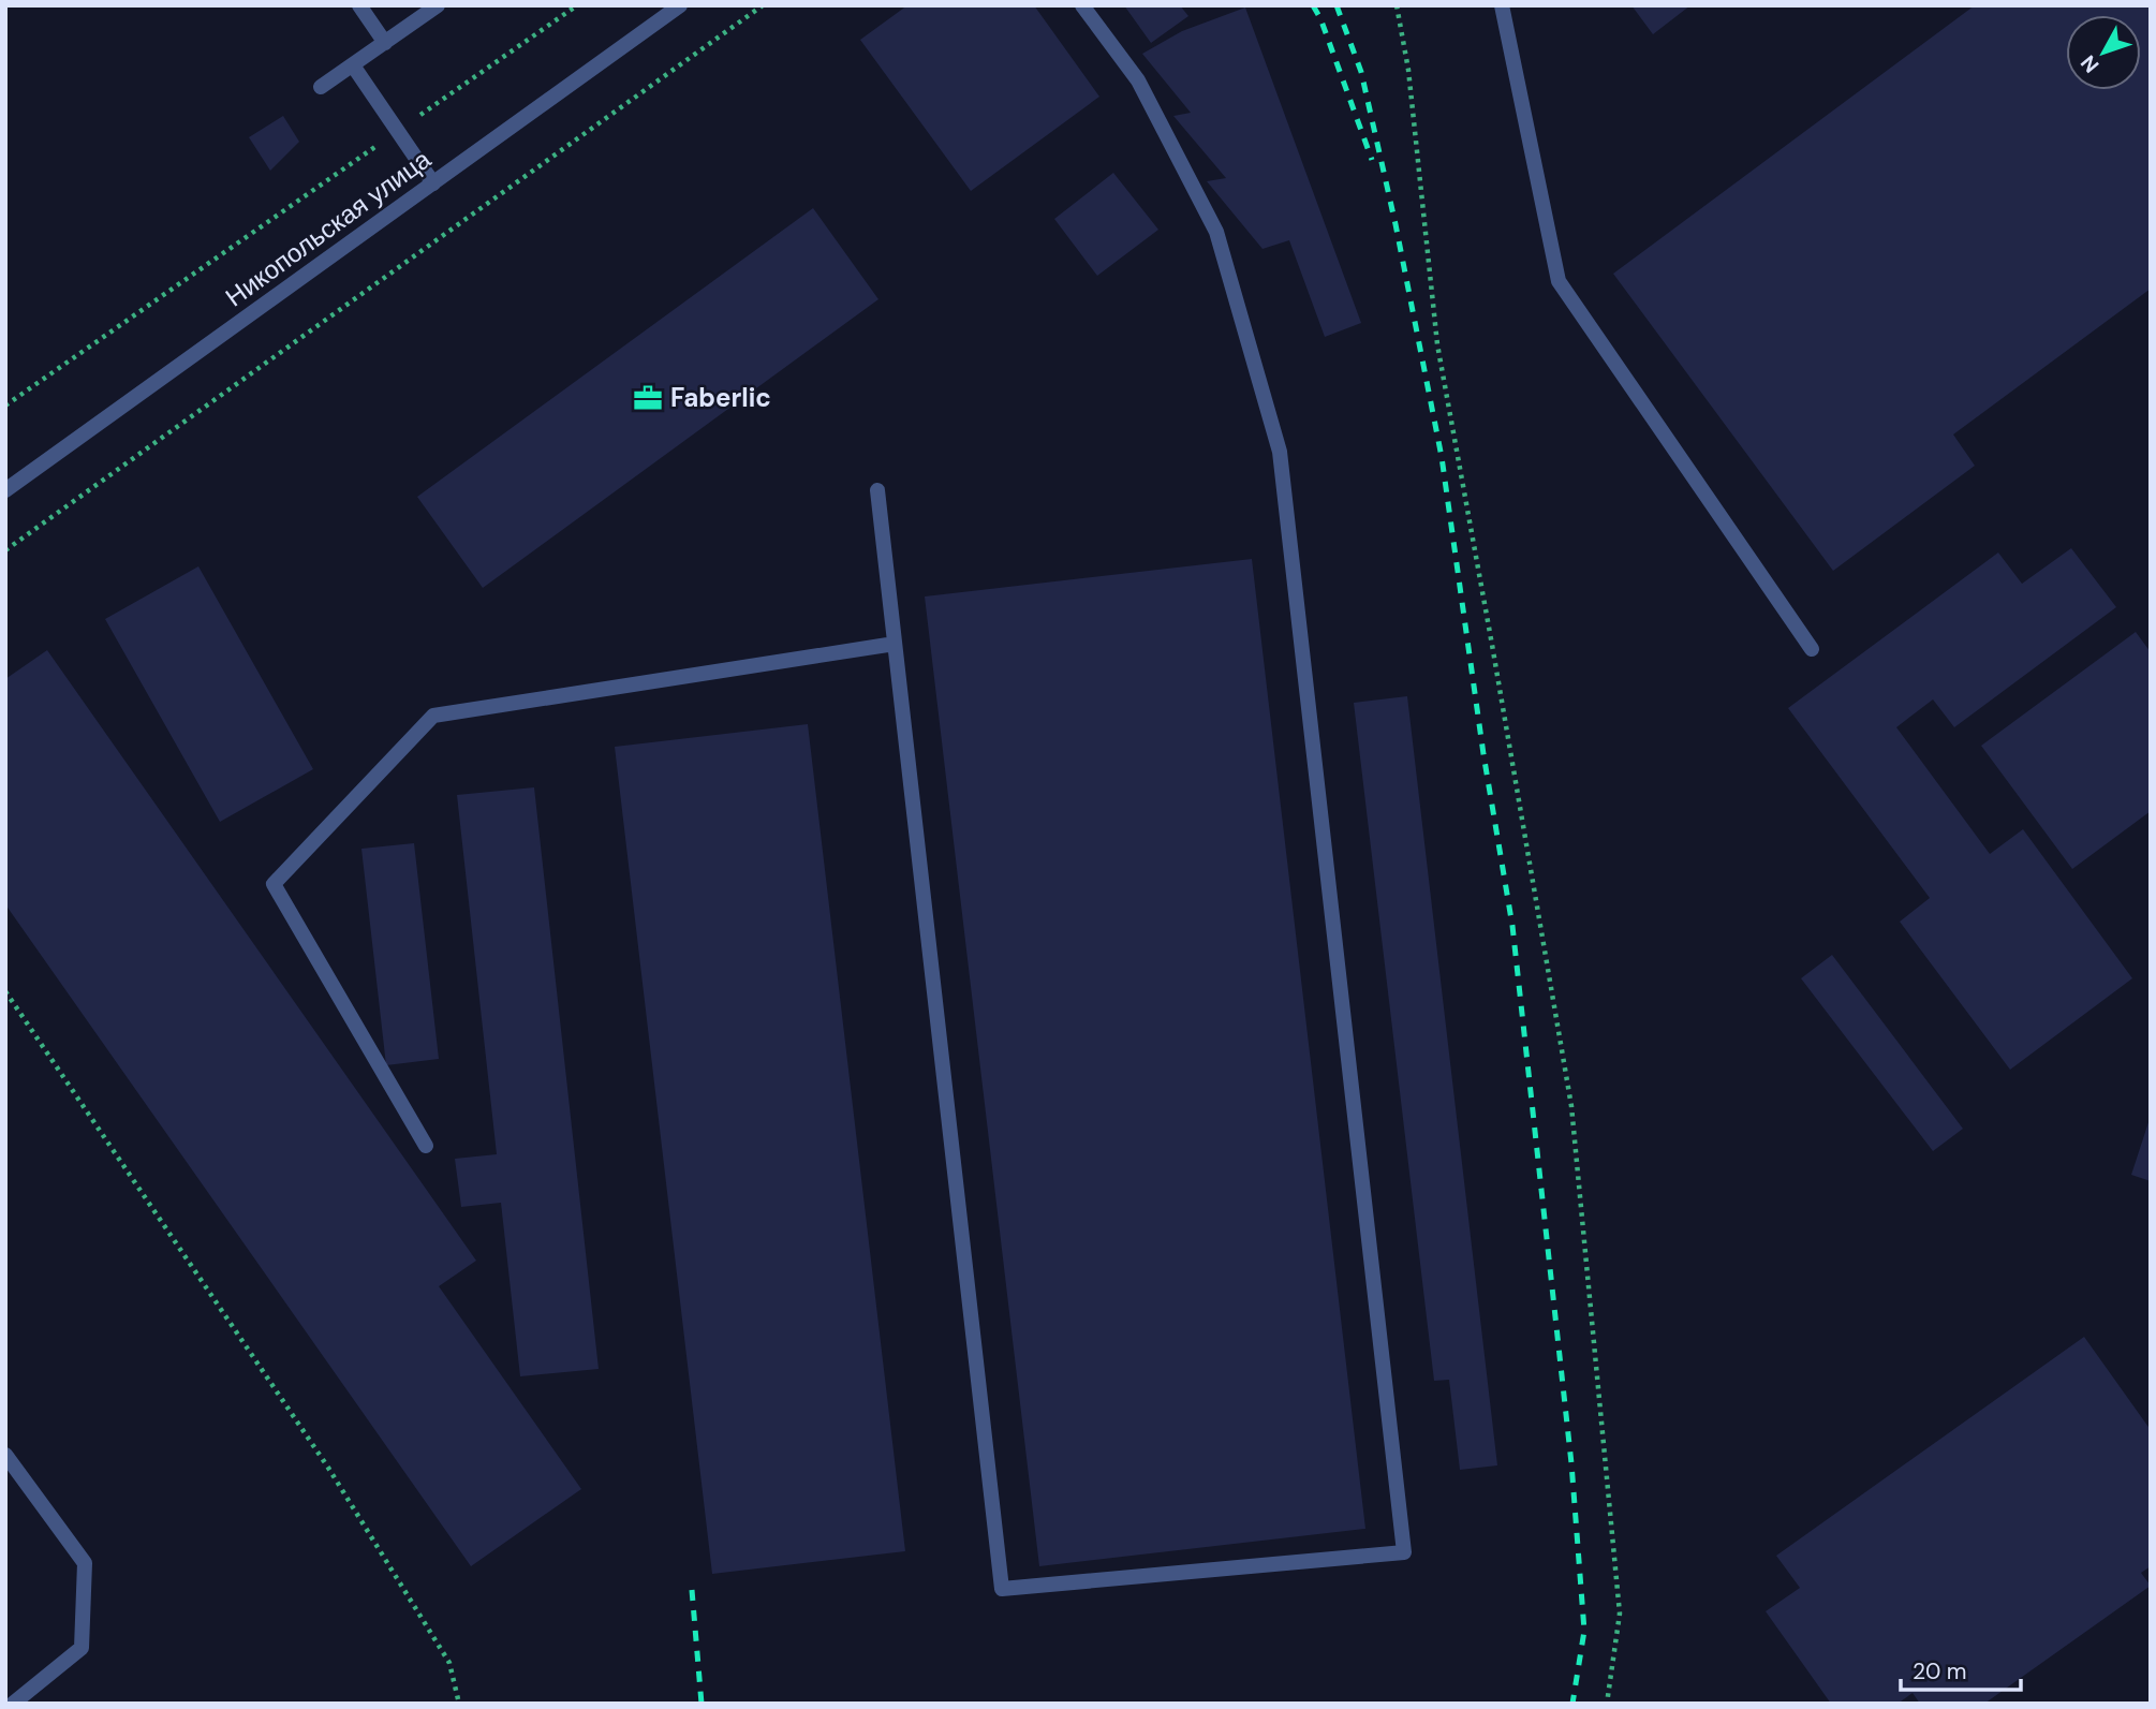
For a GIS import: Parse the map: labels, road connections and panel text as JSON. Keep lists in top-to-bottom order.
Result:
{
  "streets": {
    "street": ["Никопольская улица"]
  },
  "places": {
    "office": ["Faberlic"]
  },
  "scale_bar": "20 m",
  "north": "bottom left"
}
